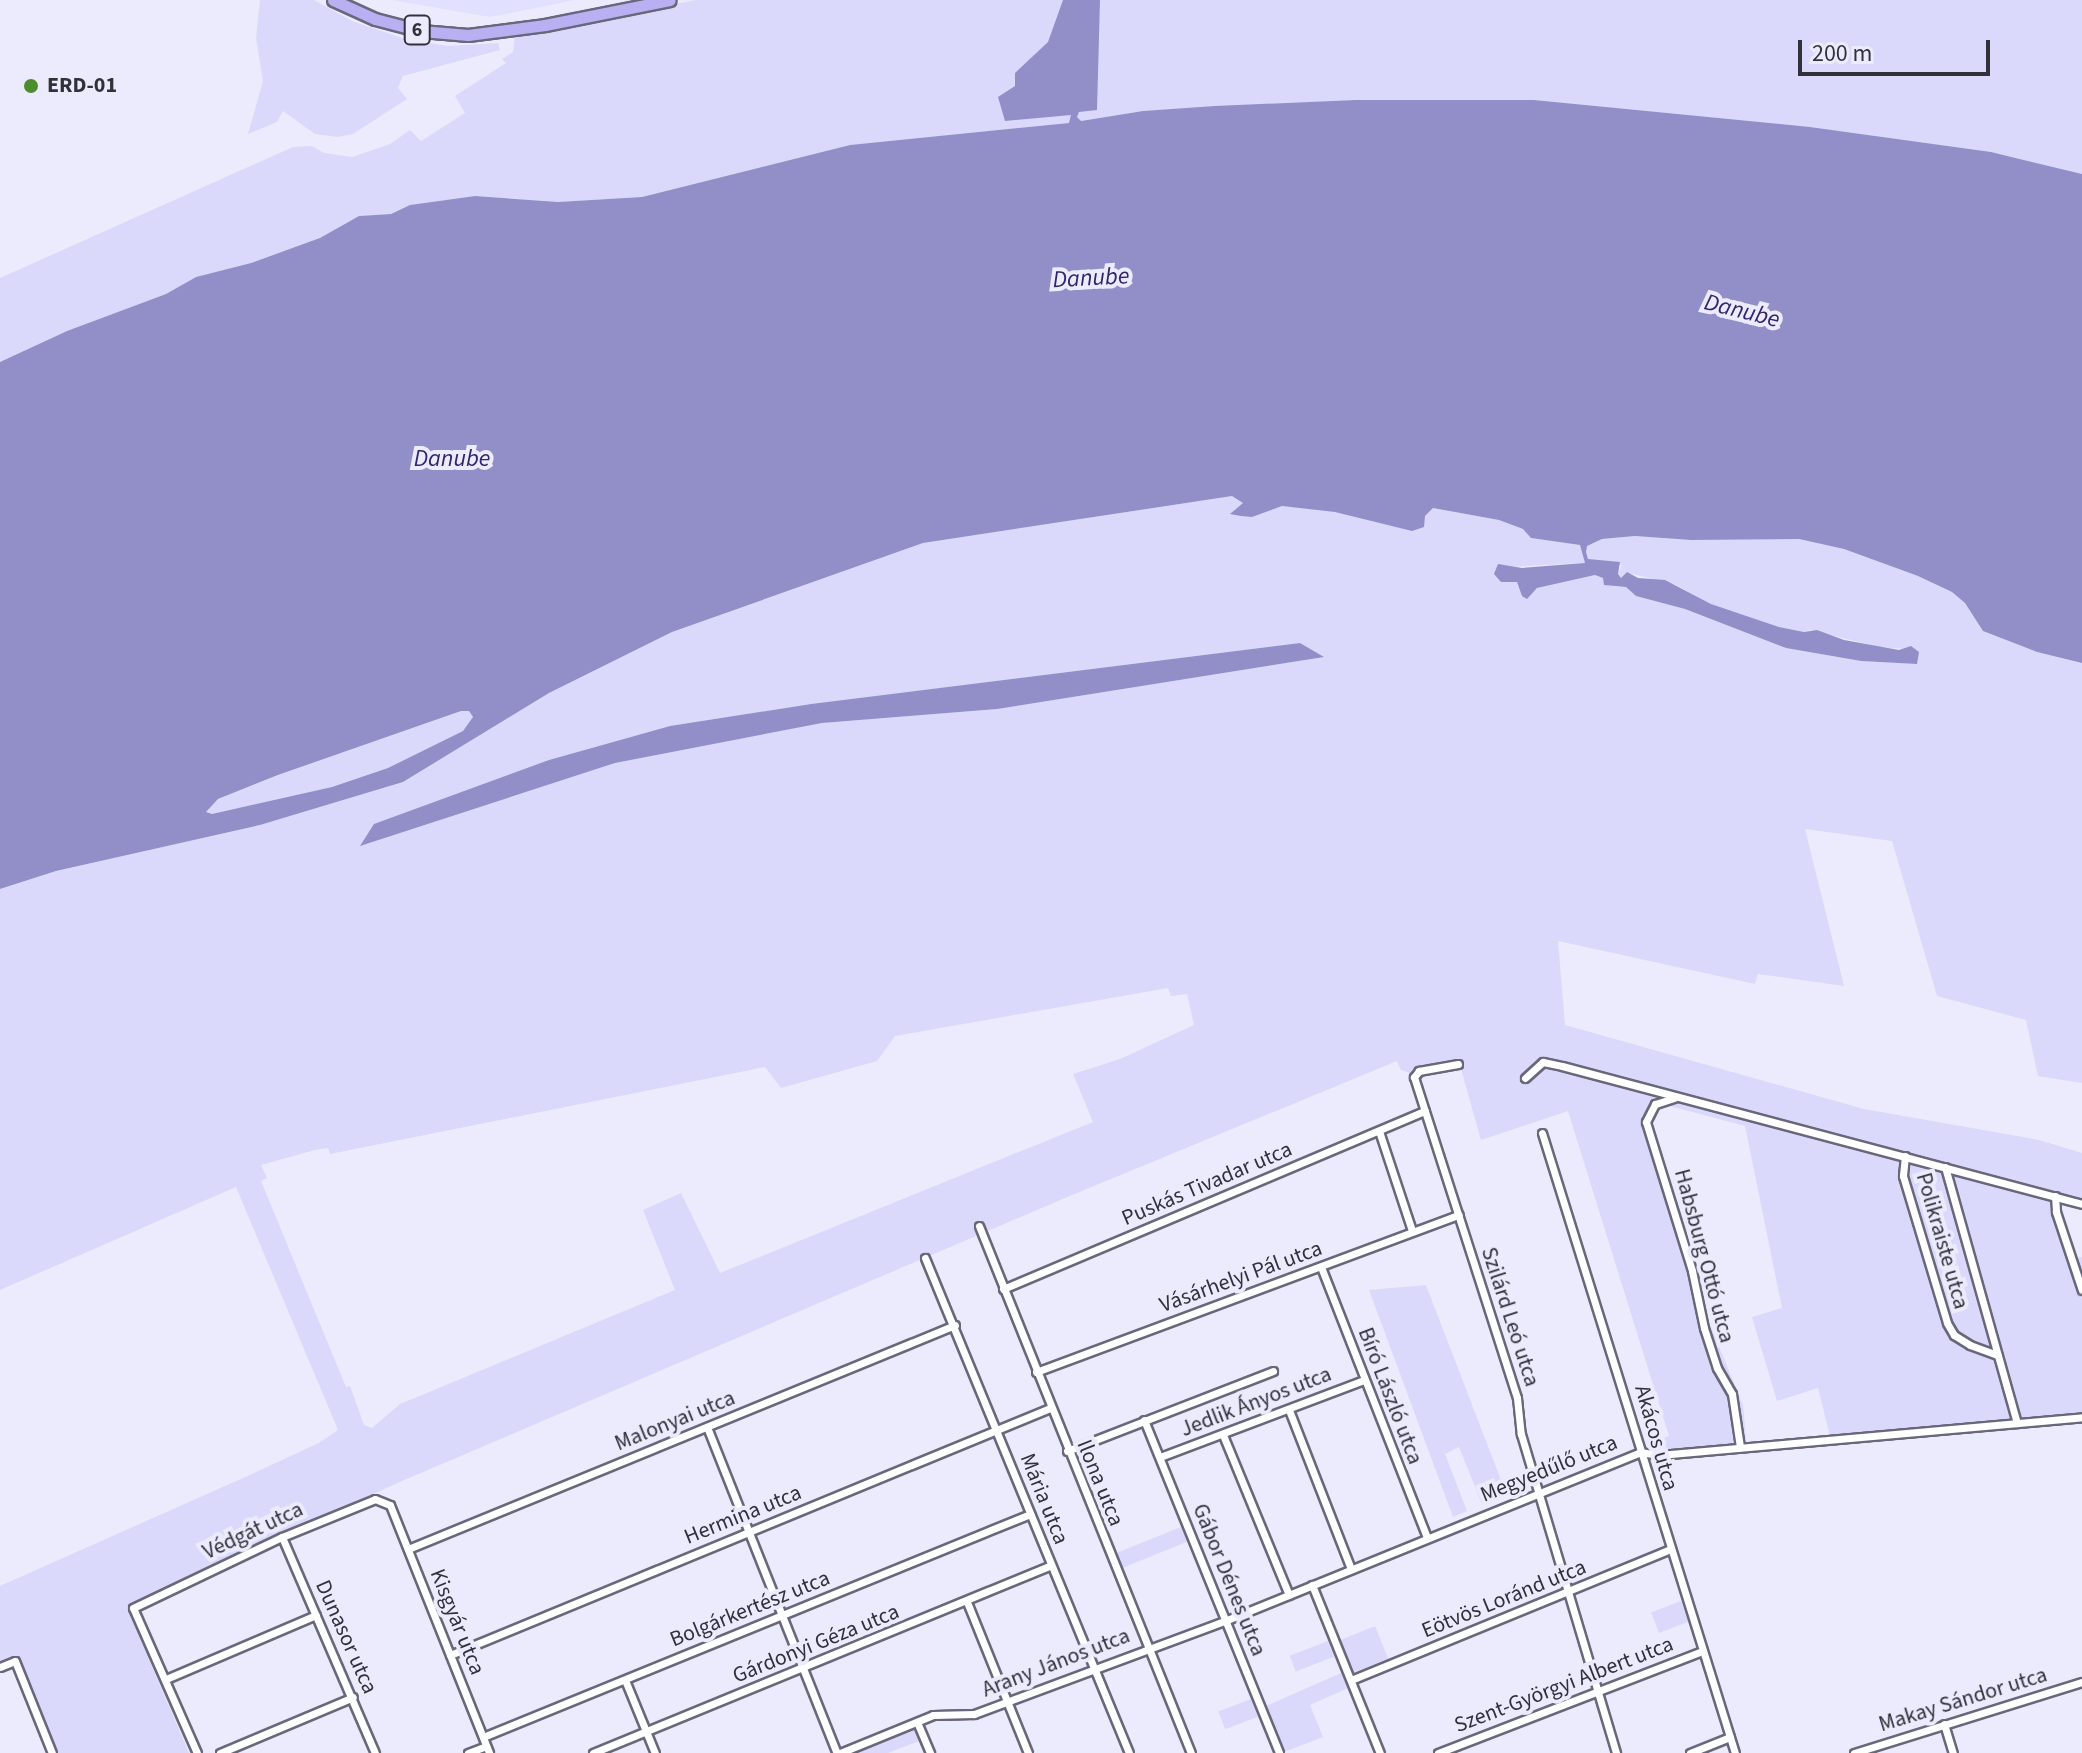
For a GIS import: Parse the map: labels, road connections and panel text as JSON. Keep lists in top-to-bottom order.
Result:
{
  "streets": {
    "main road": ["6"],
    "street": [
      "Puskás Tivadar utca",
      "Polikraiste utca",
      "Habsburg Ottó utca",
      "Vásárhelyi Pál utca",
      "Szilárd Leó utca",
      "Bíró László utca",
      "Jedlik Ányos utca",
      "Malonyai utca",
      "Akácos utca",
      "Megyedűlő utca",
      "Ilona utca",
      "Mária utca",
      "Hermina utca",
      "Védgát utca",
      "Gábor Dénes utca",
      "Eötvös Loránd utca",
      "Bolgárkertész utca",
      "Kisgyár utca",
      "Dunasor utca",
      "Gárdonyi Géza utca",
      "Arany János utca",
      "Szent-Györgyi Albert utca",
      "Makay Sándor utca"
    ]
  },
  "crossings": [
    ["Puskás Tivadar utca", "Szilárd Leó utca"],
    ["Puskás Tivadar utca", "Ilona utca"],
    ["Habsburg Ottó utca", "Megyedűlő utca"],
    ["Vásárhelyi Pál utca", "Szilárd Leó utca"],
    ["Vásárhelyi Pál utca", "Bíró László utca"],
    ["Vásárhelyi Pál utca", "Ilona utca"],
    ["Szilárd Leó utca", "Megyedűlő utca"],
    ["Szilárd Leó utca", "Eötvös Loránd utca"],
    ["Szilárd Leó utca", "Szent-Györgyi Albert utca"],
    ["Bíró László utca", "Jedlik Ányos utca"],
    ["Bíró László utca", "Megyedűlő utca"],
    ["Jedlik Ányos utca", "Gábor Dénes utca"],
    ["Malonyai utca", "Mária utca"],
    ["Malonyai utca", "Kisgyár utca"],
    ["Akácos utca", "Megyedűlő utca"],
    ["Akácos utca", "Eötvös Loránd utca"],
    ["Akácos utca", "Szent-Györgyi Albert utca"],
    ["Megyedűlő utca", "Ilona utca"],
    ["Megyedűlő utca", "Gábor Dénes utca"],
    ["Megyedűlő utca", "Arany János utca"],
    ["Ilona utca", "Hermina utca"],
    ["Ilona utca", "Arany János utca"],
    ["Mária utca", "Hermina utca"],
    ["Mária utca", "Bolgárkertész utca"],
    ["Mária utca", "Gárdonyi Géza utca"],
    ["Mária utca", "Arany János utca"],
    ["Hermina utca", "Kisgyár utca"],
    ["Védgát utca", "Kisgyár utca"],
    ["Védgát utca", "Dunasor utca"],
    ["Bolgárkertész utca", "Kisgyár utca"]
  ],
  "water": ["Danube"],
  "places": ["ERD-01"],
  "scale_bar": "200 m"
}
